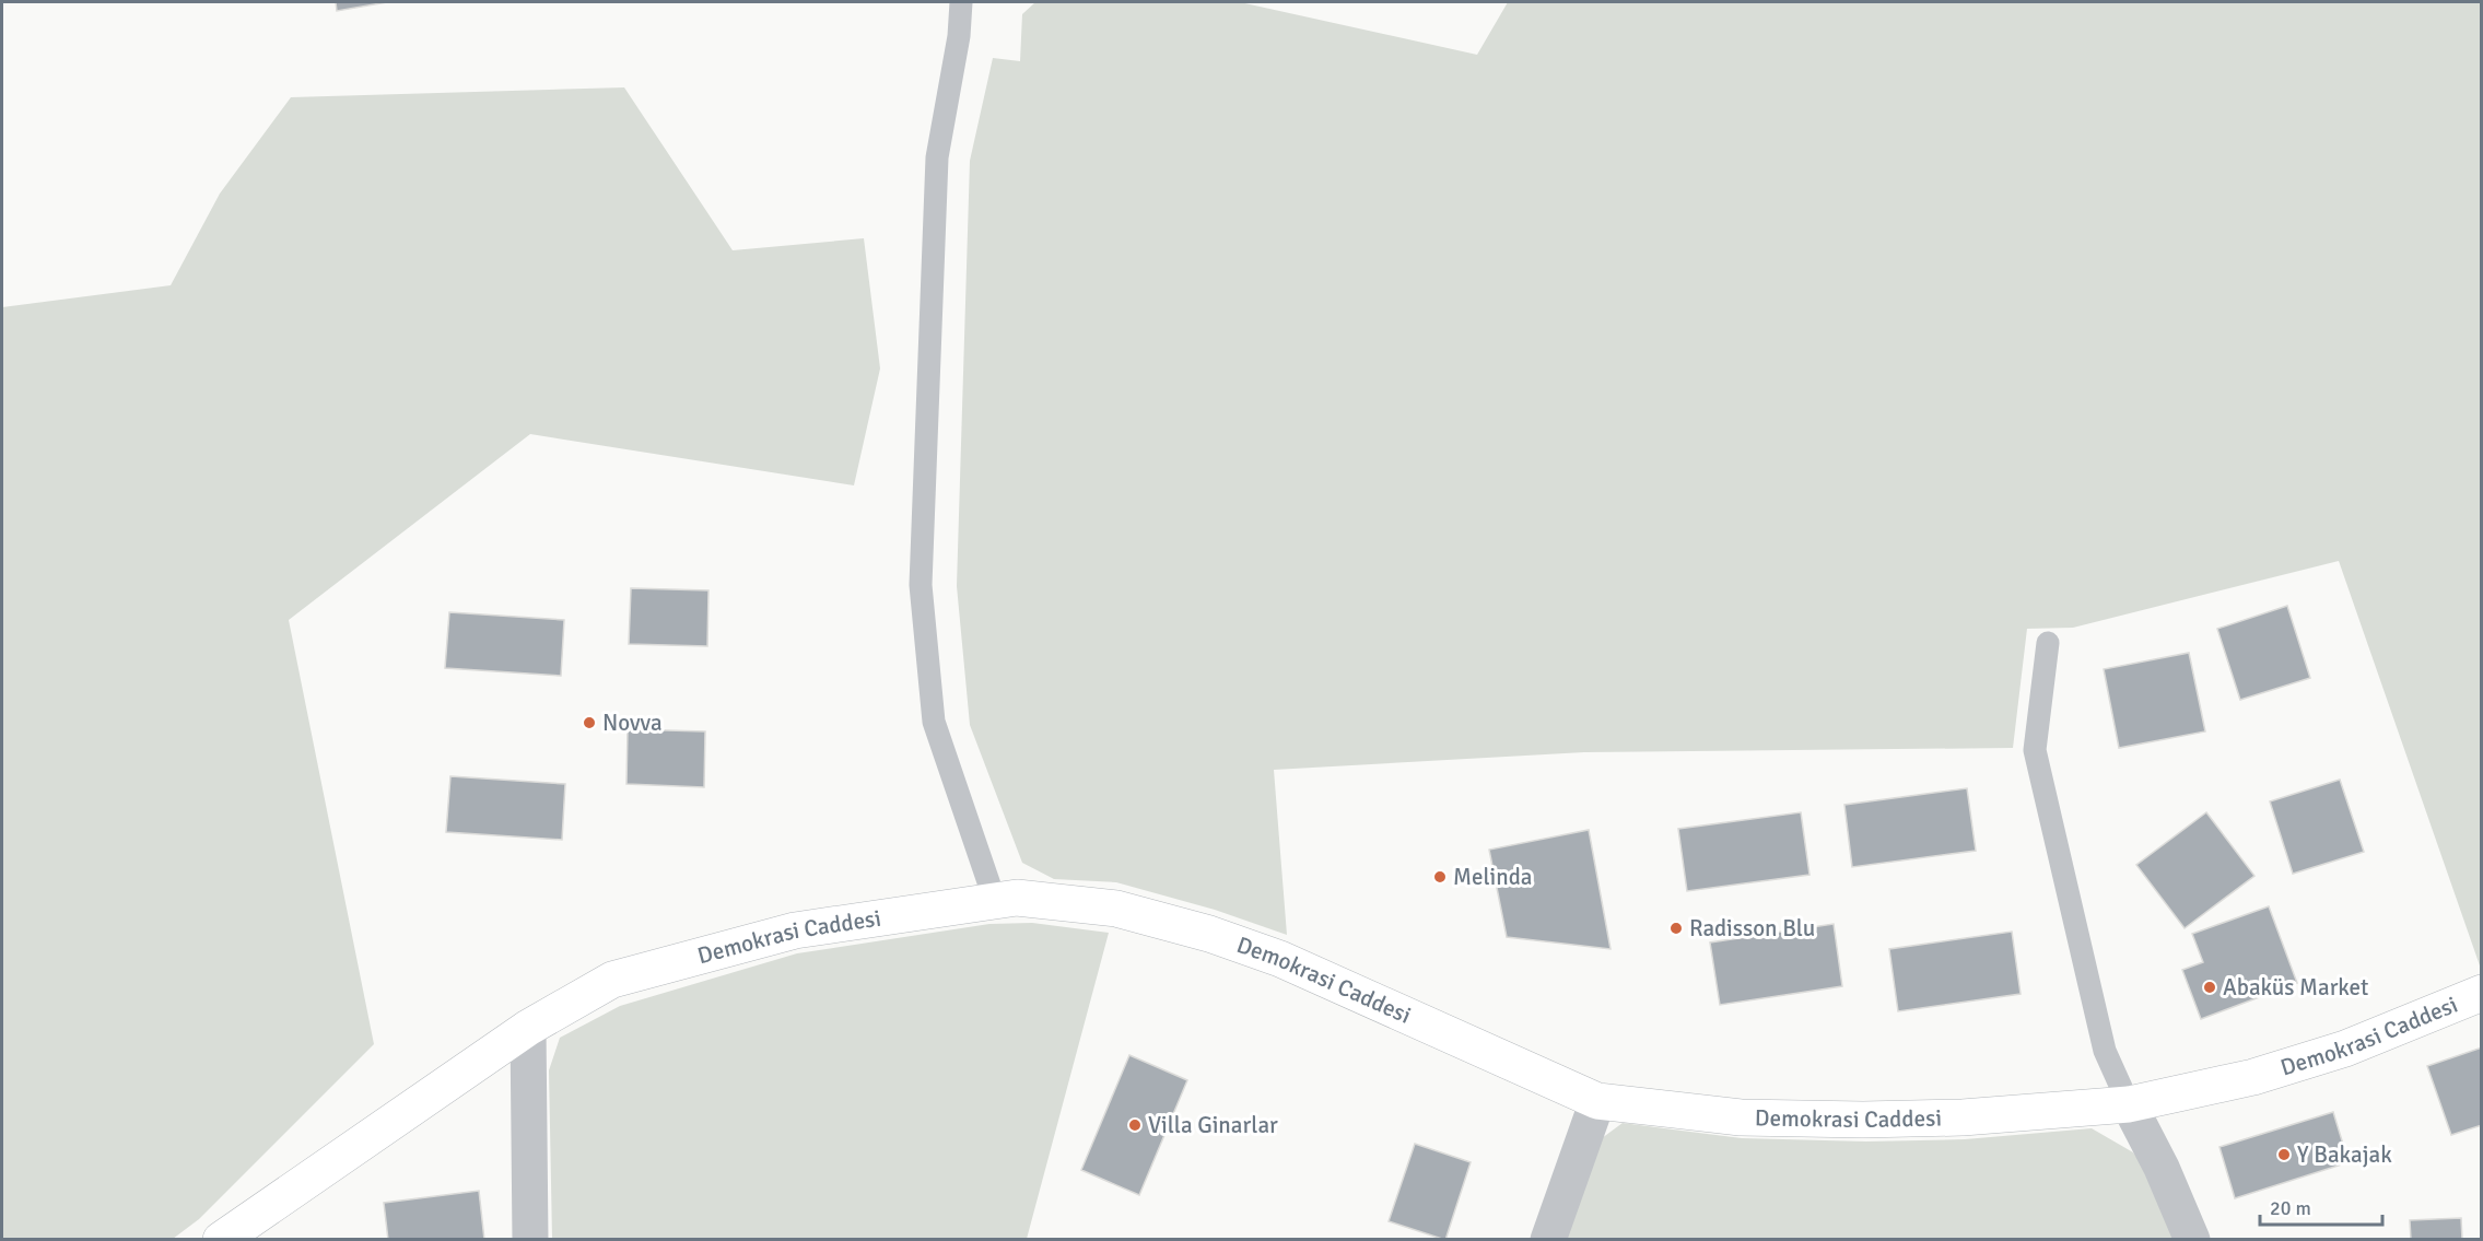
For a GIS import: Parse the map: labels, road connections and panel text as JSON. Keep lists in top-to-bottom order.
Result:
{
  "streets": {
    "street": ["Demokrasi Caddesi"]
  },
  "places": [
    "Novva",
    "Melinda",
    "Radisson Blu",
    "Abaküs Market",
    "Villa Ginarlar",
    "Y Bakajak"
  ],
  "scale_bar": "20 m"
}
